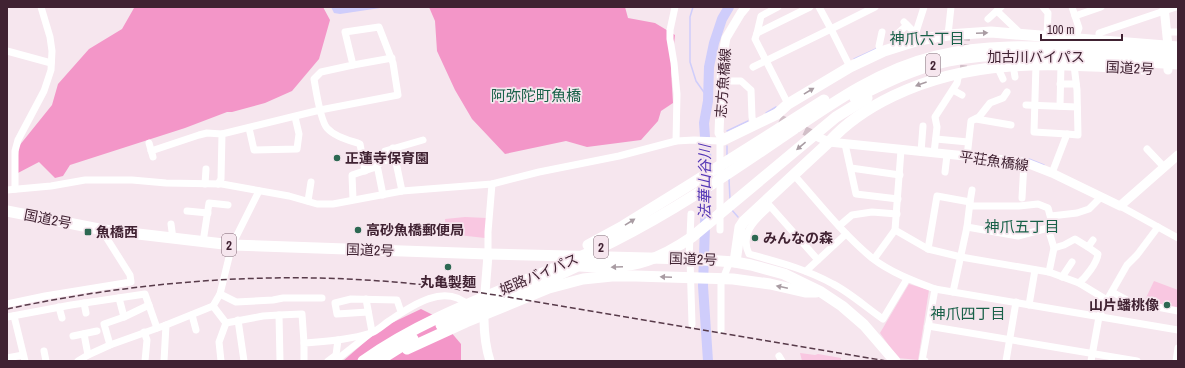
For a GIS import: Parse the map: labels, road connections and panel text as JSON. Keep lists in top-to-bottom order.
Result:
{
  "streets": {
    "highway": [
      "加古川バイパス",
      "2",
      "国道2号",
      "姫路バイパス"
    ],
    "main road": ["志方魚橋線", "平荘魚橋線"]
  },
  "crossings": [
    ["加古川バイパス", "国道2号"],
    ["加古川バイパス", "姫路バイパス"],
    ["国道2号", "志方魚橋線"],
    ["国道2号", "平荘魚橋線"]
  ],
  "districts": [
    "神爪六丁目",
    "阿弥陀町魚橋",
    "神爪五丁目",
    "神爪四丁目"
  ],
  "water": ["法華山谷川"],
  "places": {
    "other": [
      "正蓮寺保育園",
      "高砂魚橋郵便局",
      "みんなの森",
      "丸亀製麺",
      "山片蟠桃像"
    ],
    "transit": ["魚橋西"]
  },
  "scale_bar": "100 m"
}
